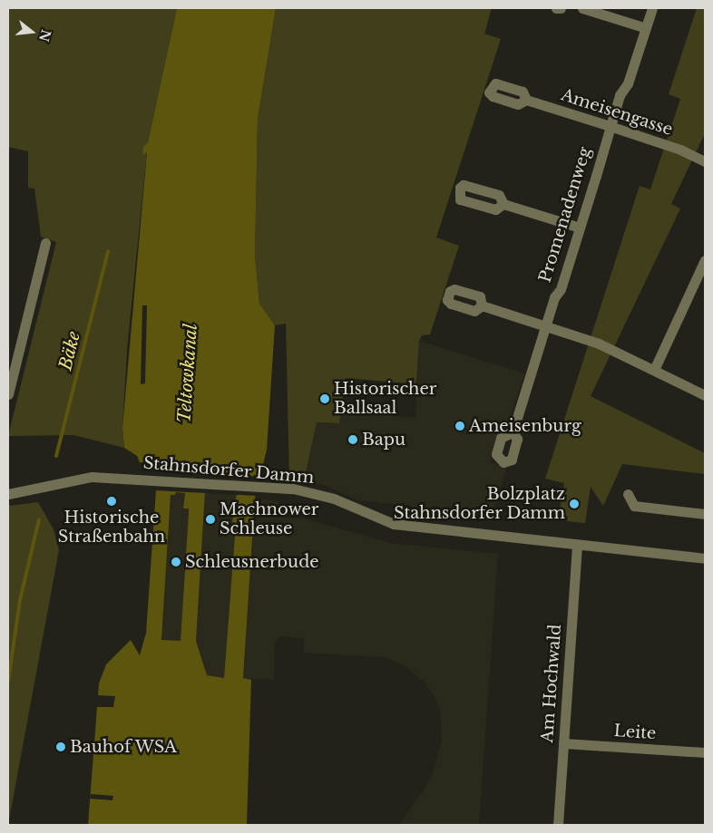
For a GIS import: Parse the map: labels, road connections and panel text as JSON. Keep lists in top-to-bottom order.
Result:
{
  "streets": {
    "street": [
      "Ameisengasse",
      "Promenadenweg",
      "Stahnsdorfer Damm",
      "Am Hochwald",
      "Leite"
    ]
  },
  "crossings": [
    ["Ameisengasse", "Promenadenweg"],
    ["Stahnsdorfer Damm", "Am Hochwald"],
    ["Am Hochwald", "Leite"]
  ],
  "water": ["Bäke", "Teltowkanal"],
  "places": [
    "Historischer Ballsaal",
    "Ameisenburg",
    "Bapu",
    "Historische Straßenbahn",
    "Bolzplatz Stahnsdorfer Damm",
    "Machnower Schleuse",
    "Schleusnerbude",
    "Bauhof WSA"
  ],
  "north": "right"
}
